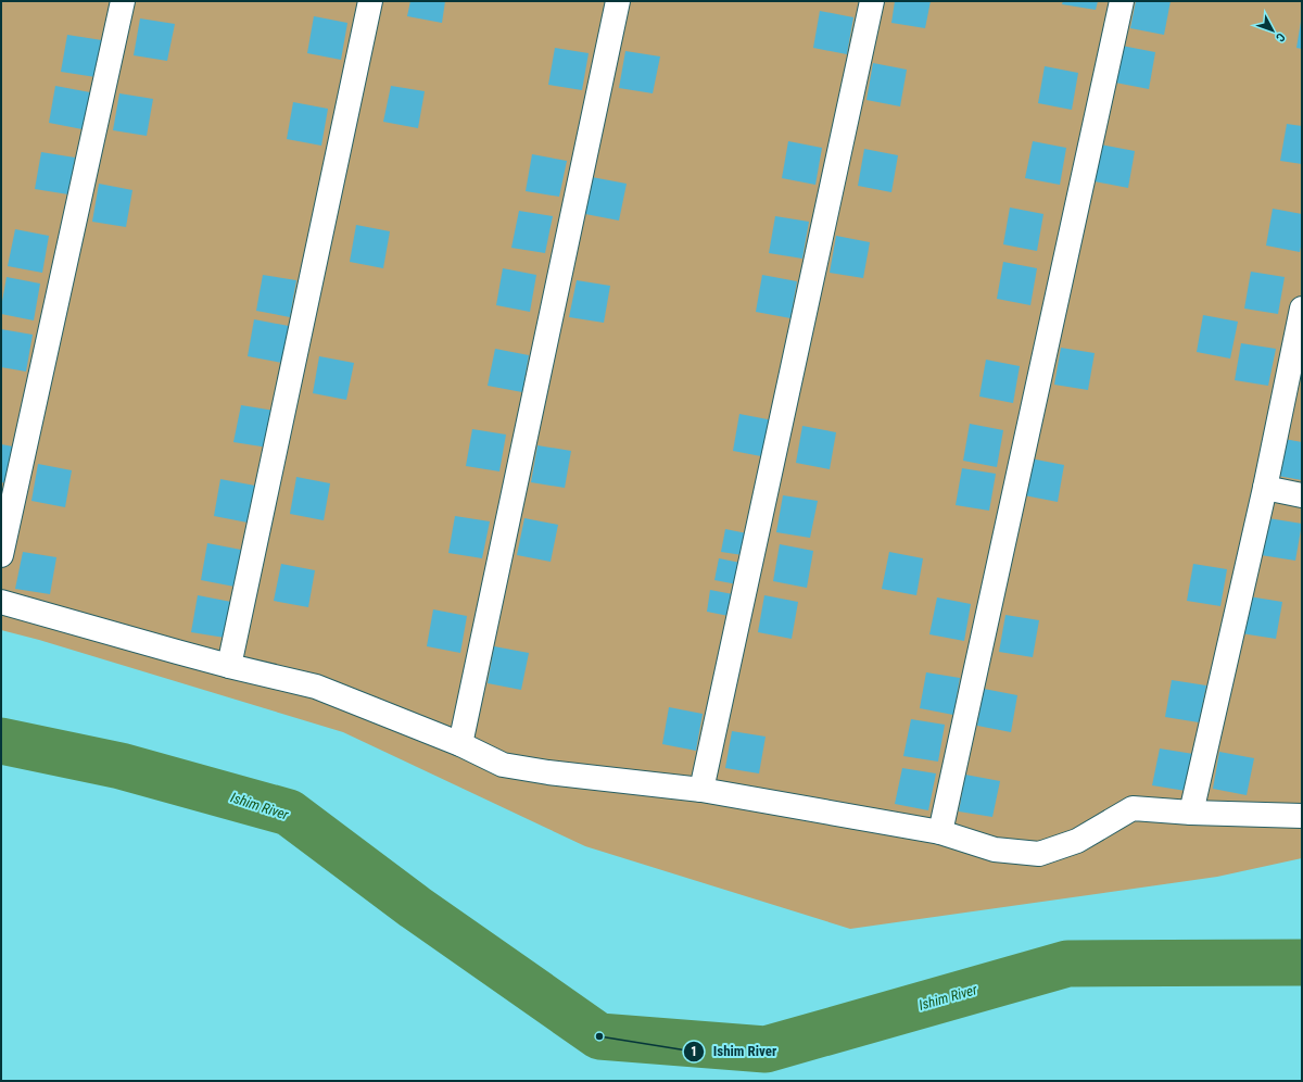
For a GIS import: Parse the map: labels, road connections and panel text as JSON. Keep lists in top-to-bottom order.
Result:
{
  "water": ["Ishim River"],
  "places": ["Ishim River"],
  "north": "bottom right"
}
